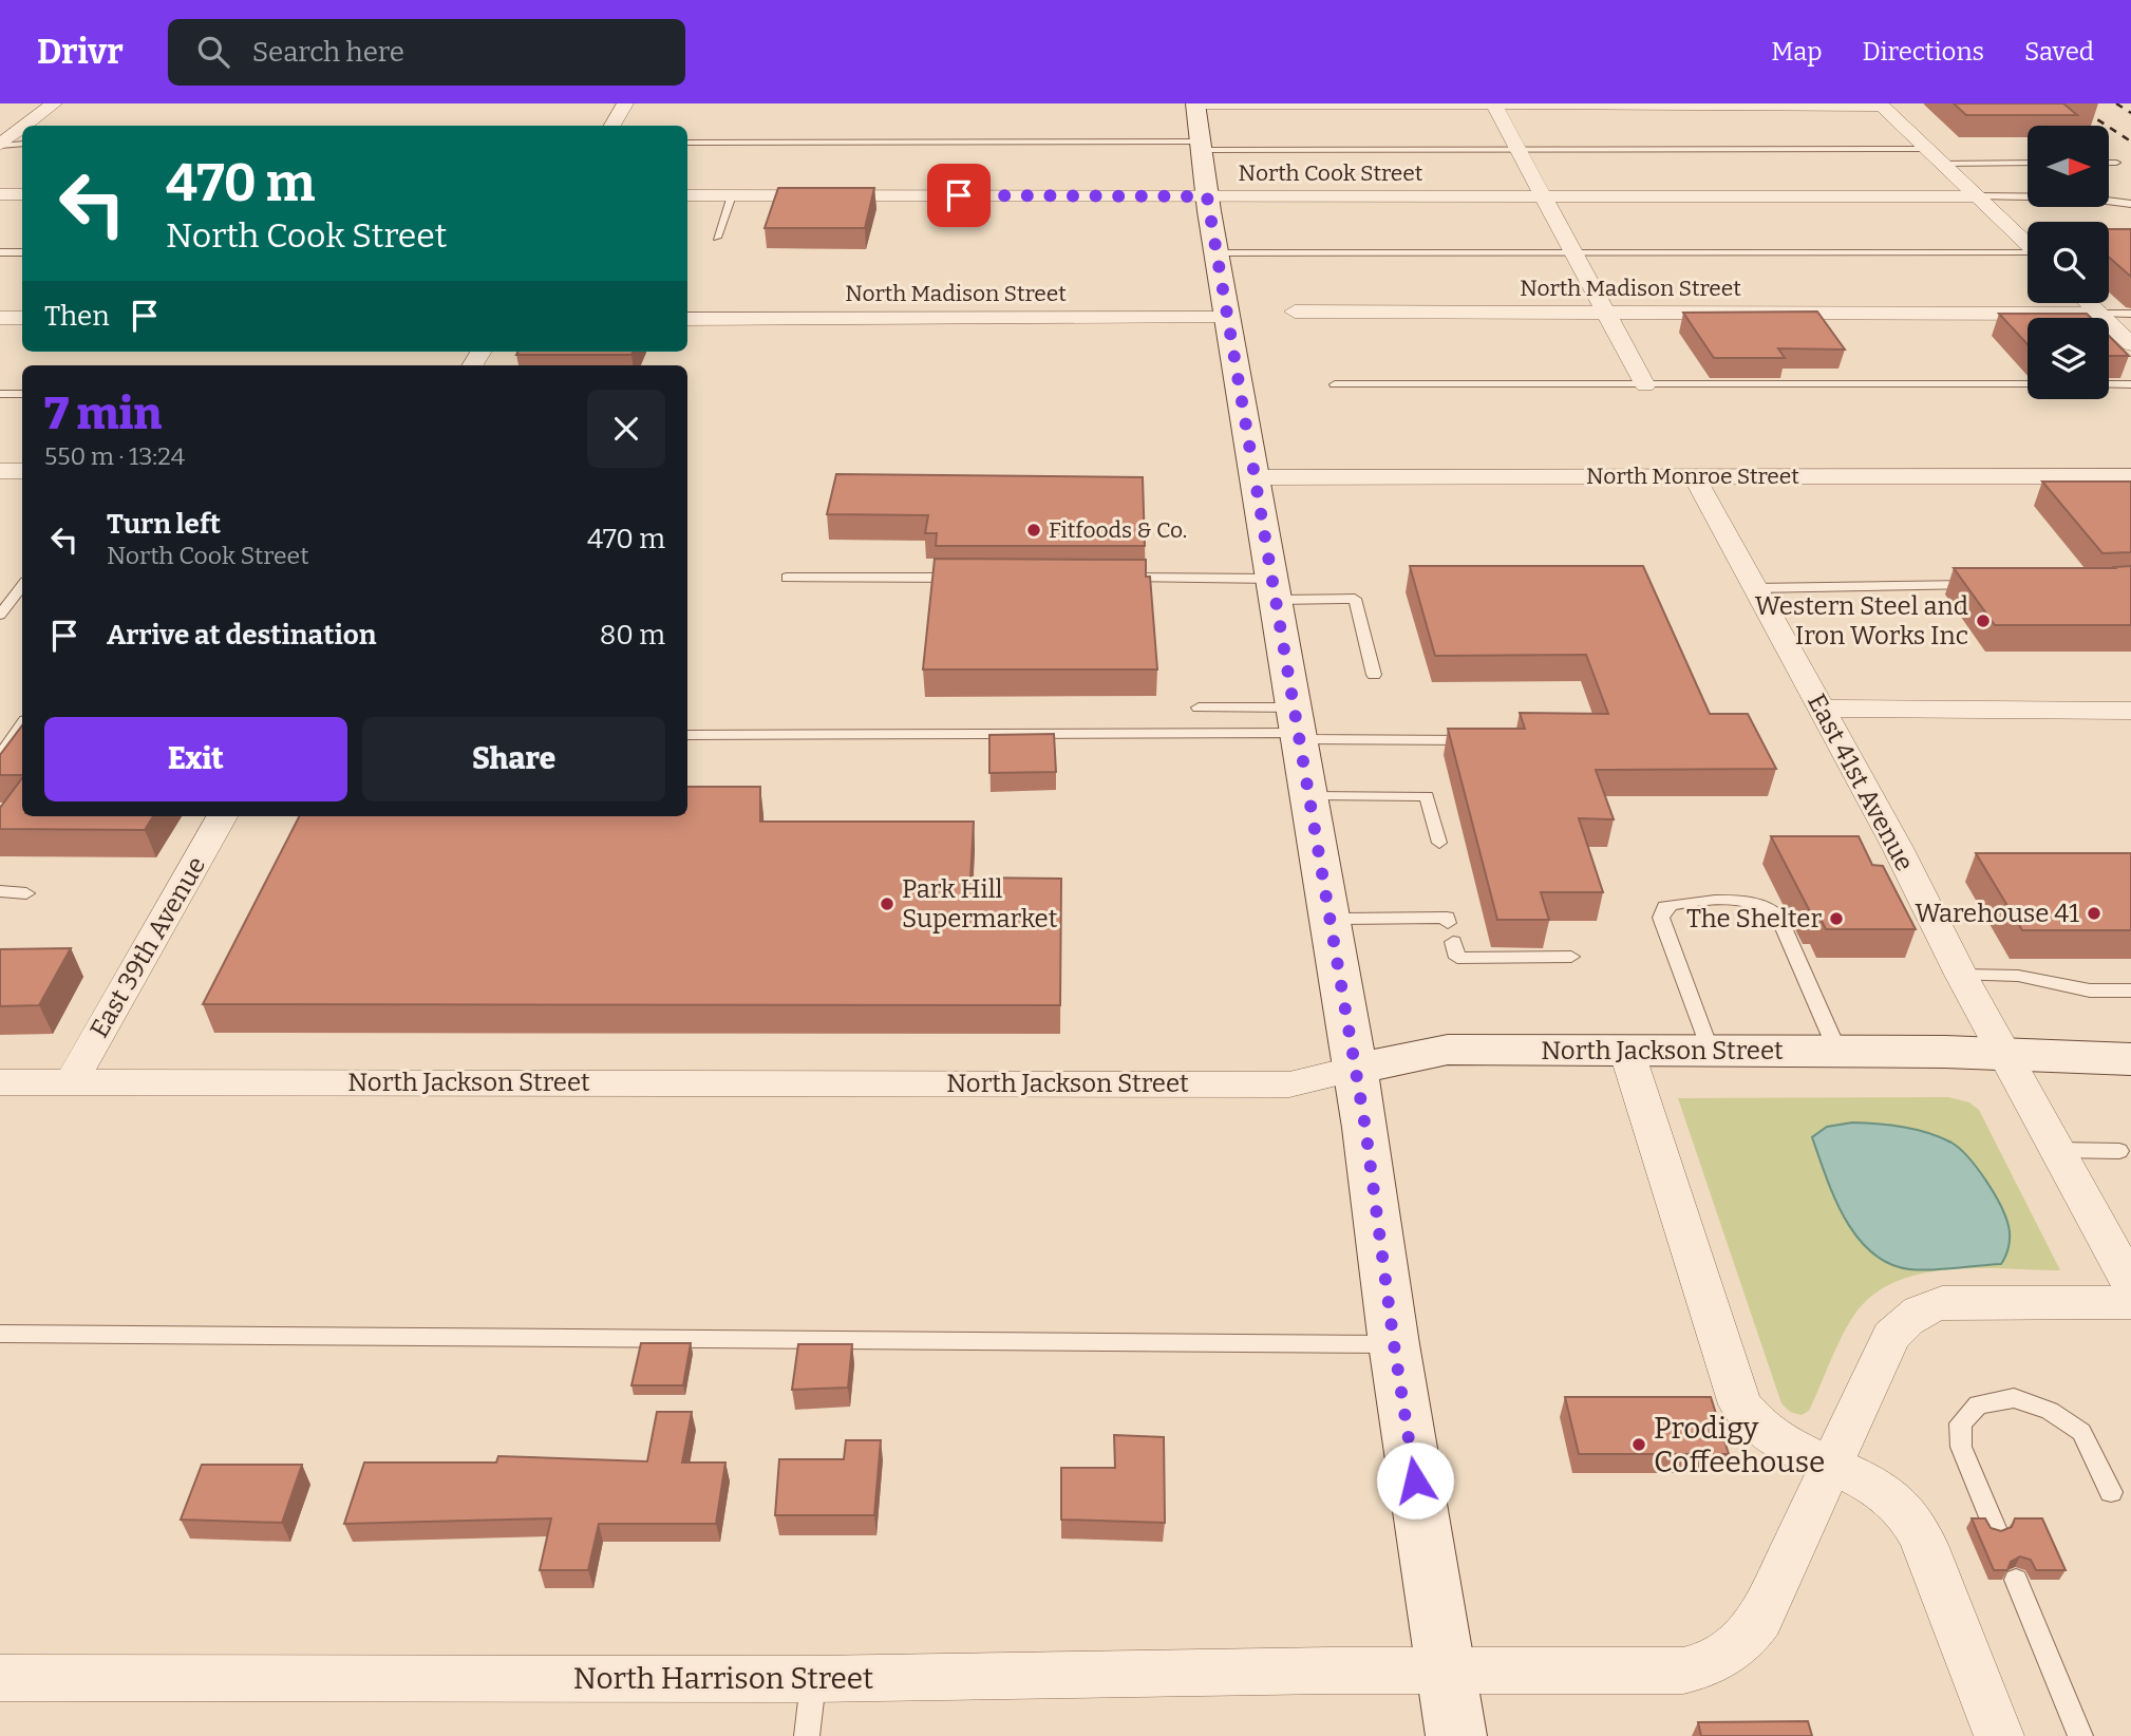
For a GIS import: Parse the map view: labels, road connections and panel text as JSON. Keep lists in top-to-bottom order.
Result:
{
  "streets": {
    "street": [
      "North Cook Street",
      "North Madison Street",
      "North Monroe Street",
      "East 41st Avenue",
      "East 39th Avenue",
      "North Jackson Street",
      "North Harrison Street"
    ]
  },
  "crossings": [
    ["North Monroe Street", "East 41st Avenue"],
    ["East 41st Avenue", "North Jackson Street"],
    ["East 39th Avenue", "North Jackson Street"]
  ],
  "places": [
    "Fitfoods & Co.",
    "Western Steel and Iron Works Inc",
    "Park Hill Supermarket",
    "Warehouse 41",
    "The Shelter",
    "Prodigy Coffeehouse"
  ],
  "north": "right",
  "page": {
    "header": "Drivr",
    "search": "Search here",
    "nav": ["Map", "Directions", "Saved"],
    "turn": ["470 m", "North Cook Street"],
    "then": "Then",
    "heading": ["7 min", "550 m · 13:24"],
    "list": [
      {
        "name": "Turn left",
        "note": "North Cook Street",
        "value": "470 m"
      },
      {
        "name": "Arrive at destination",
        "value": "80 m"
      }
    ],
    "buttons": ["Exit", "Share"]
  }
}
